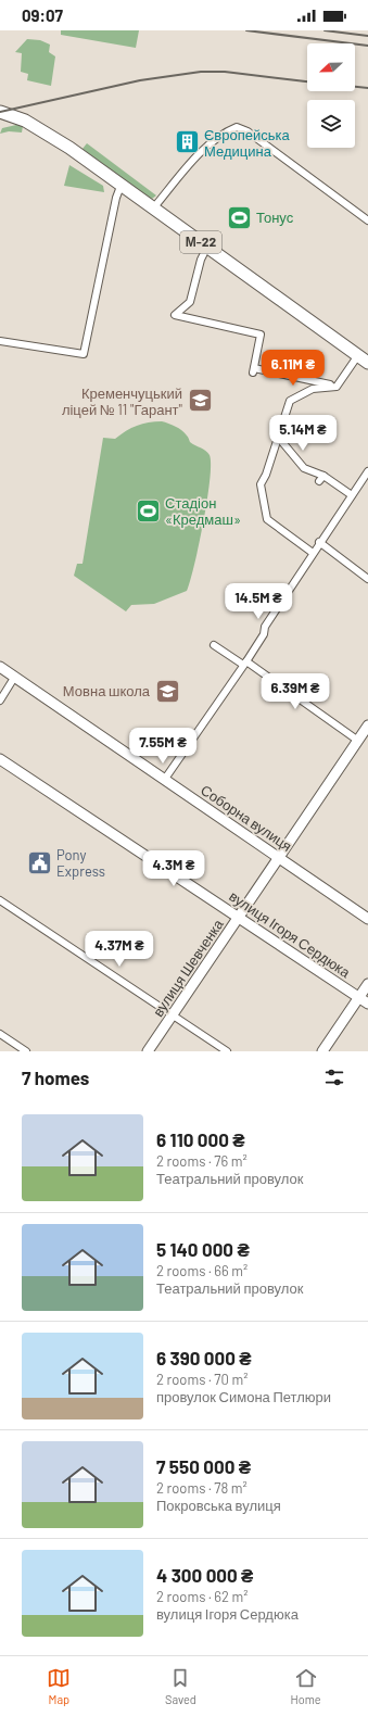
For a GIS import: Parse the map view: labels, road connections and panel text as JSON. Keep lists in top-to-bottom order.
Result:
{
  "streets": {
    "highway": ["М-22"],
    "street": ["Соборна вулиця", "вулиця Ігоря Сердюка", "вулиця Шевченка"]
  },
  "crossings": [
    ["Соборна вулиця", "вулиця Шевченка"],
    ["вулиця Ігоря Сердюка", "вулиця Шевченка"]
  ],
  "places": {
    "building": ["Європейська Медицина"],
    "sports": ["Тонус", "Стадіон «Кредмаш»"],
    "school or university": ["Кременчуцький ліцей № 11 \"Гарант\"", "Мовна школа"],
    "public building": ["Pony Express"]
  },
  "north": "left",
  "page": {
    "status": "09:07",
    "price": [
      "6.11M ₴",
      "5.14M ₴",
      "14.5M ₴",
      "6.39M ₴",
      "7.55M ₴",
      "4.3M ₴",
      "4.37M ₴"
    ],
    "heading": "7 homes",
    "list": [
      {
        "name": "6 110 000 ₴",
        "note": "2 rooms · 76 m² · Театральний провулок"
      },
      {
        "name": "5 140 000 ₴",
        "note": "2 rooms · 66 m² · Театральний провулок"
      },
      {
        "name": "6 390 000 ₴",
        "note": "2 rooms · 70 m² · провулок Симона Петлюри"
      },
      {
        "name": "7 550 000 ₴",
        "note": "2 rooms · 78 m² · Покровська вулиця"
      },
      {
        "name": "4 300 000 ₴",
        "note": "2 rooms · 62 m² · вулиця Ігоря Сердюка"
      }
    ],
    "tabs": ["Map", "Saved", "Home"]
  }
}
